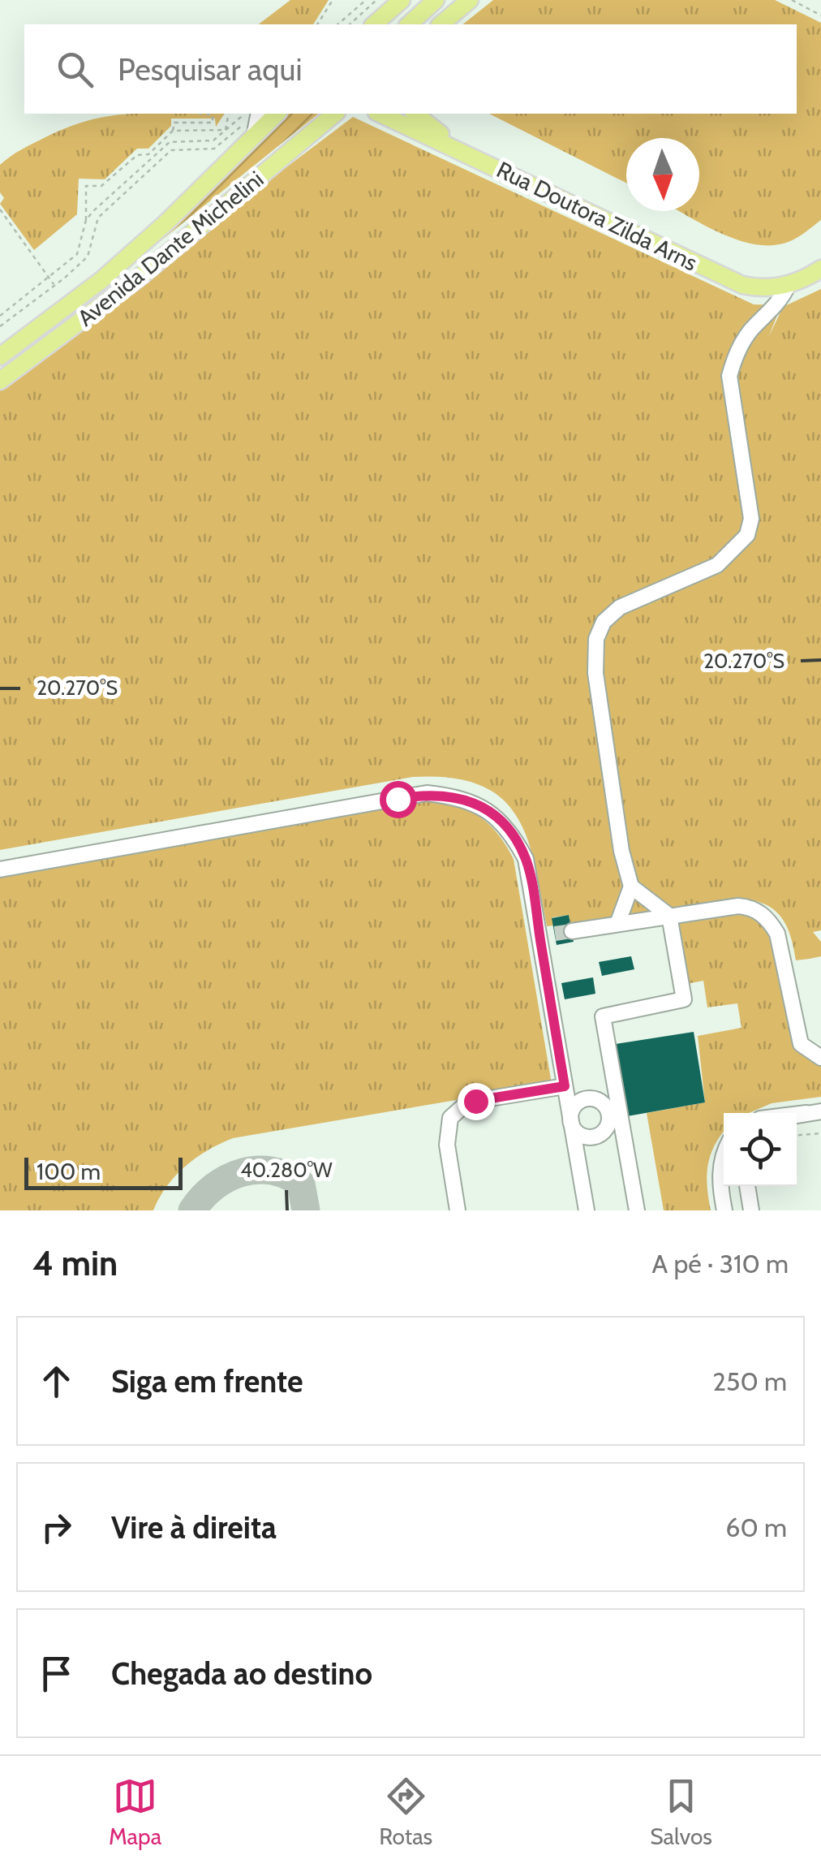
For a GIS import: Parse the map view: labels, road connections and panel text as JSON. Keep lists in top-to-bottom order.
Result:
{
  "streets": {
    "main road": ["Rua Doutora Zilda Arns", "Avenida Dante Michelini"]
  },
  "scale_bar": "100 m",
  "north": "bottom",
  "page": {
    "search": "Pesquisar aqui",
    "scale": "100 m",
    "heading": ["4 min", "A pé · 310 m"],
    "list": [
      ["Siga em frente", "250 m"],
      ["Vire à direita", "60 m"],
      "Chegada ao destino"
    ],
    "nav": ["Mapa", "Rotas", "Salvos"]
  },
  "coordinates": ["20.270°S", "40.280°W"]
}
